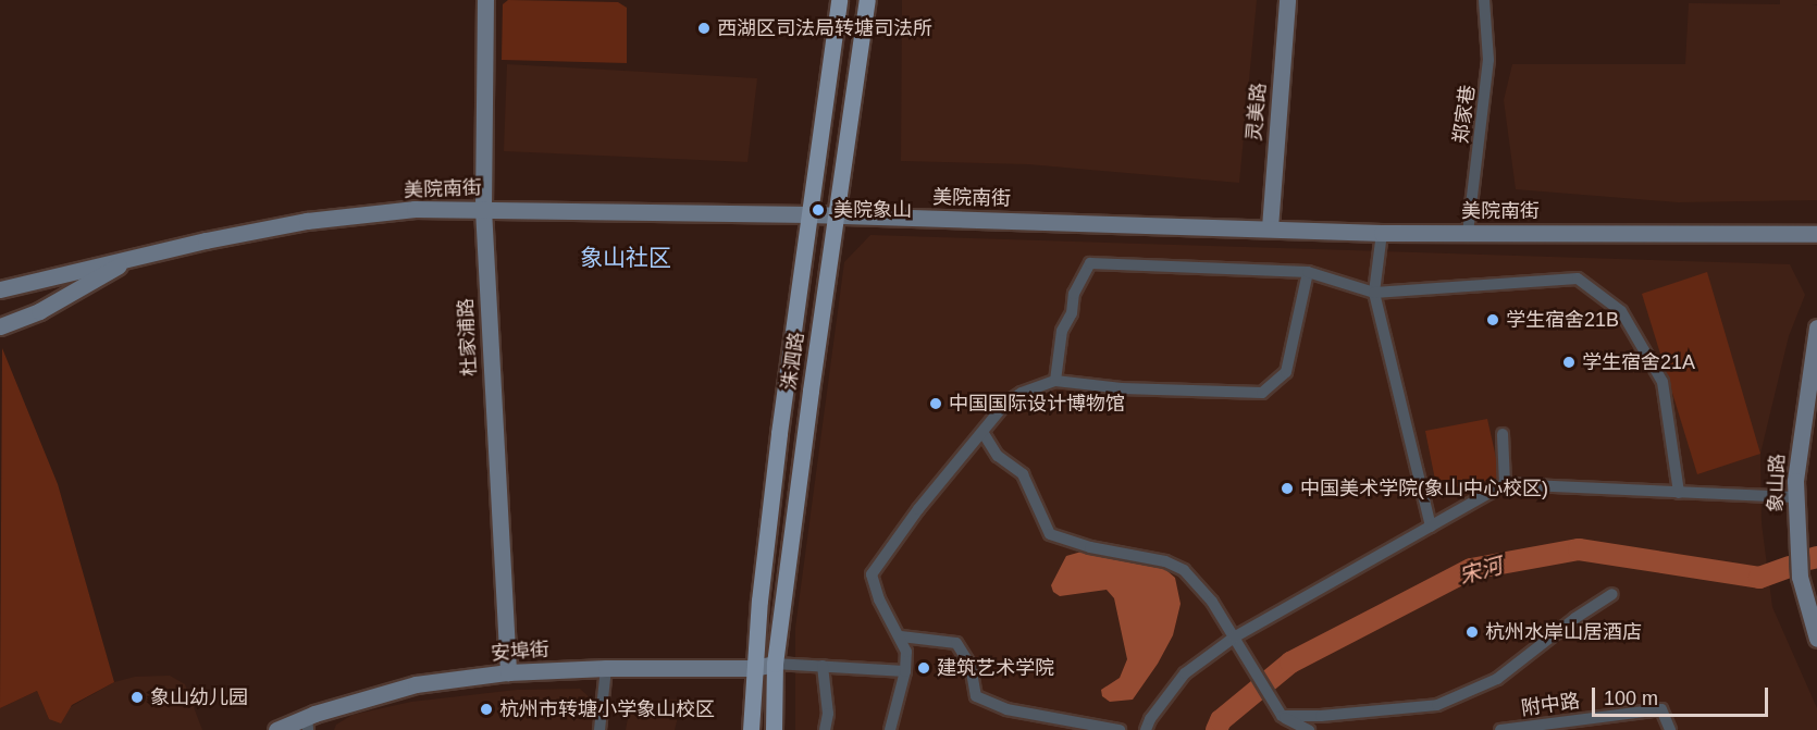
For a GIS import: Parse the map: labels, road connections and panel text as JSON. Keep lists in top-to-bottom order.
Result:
{
  "streets": {
    "main road": ["洙泗路"],
    "street": [
      "灵美路",
      "郑家巷",
      "美院南街",
      "杜家浦路",
      "象山路",
      "安埠街",
      "附中路"
    ]
  },
  "crossings": [
    ["灵美路", "美院南街"],
    ["郑家巷", "美院南街"],
    ["美院南街", "杜家浦路"],
    ["美院南街", "洙泗路"],
    ["杜家浦路", "安埠街"],
    ["洙泗路", "安埠街"]
  ],
  "districts": ["象山社区"],
  "water": ["宋河"],
  "places": [
    "西湖区司法局转塘司法所",
    "美院象山",
    "学生宿舍21B",
    "学生宿舍21A",
    "中国国际设计博物馆",
    "中国美术学院(象山中心校区)",
    "杭州水岸山居酒店",
    "建筑艺术学院",
    "象山幼儿园",
    "杭州市转塘小学象山校区"
  ],
  "scale_bar": "100 m"
}
